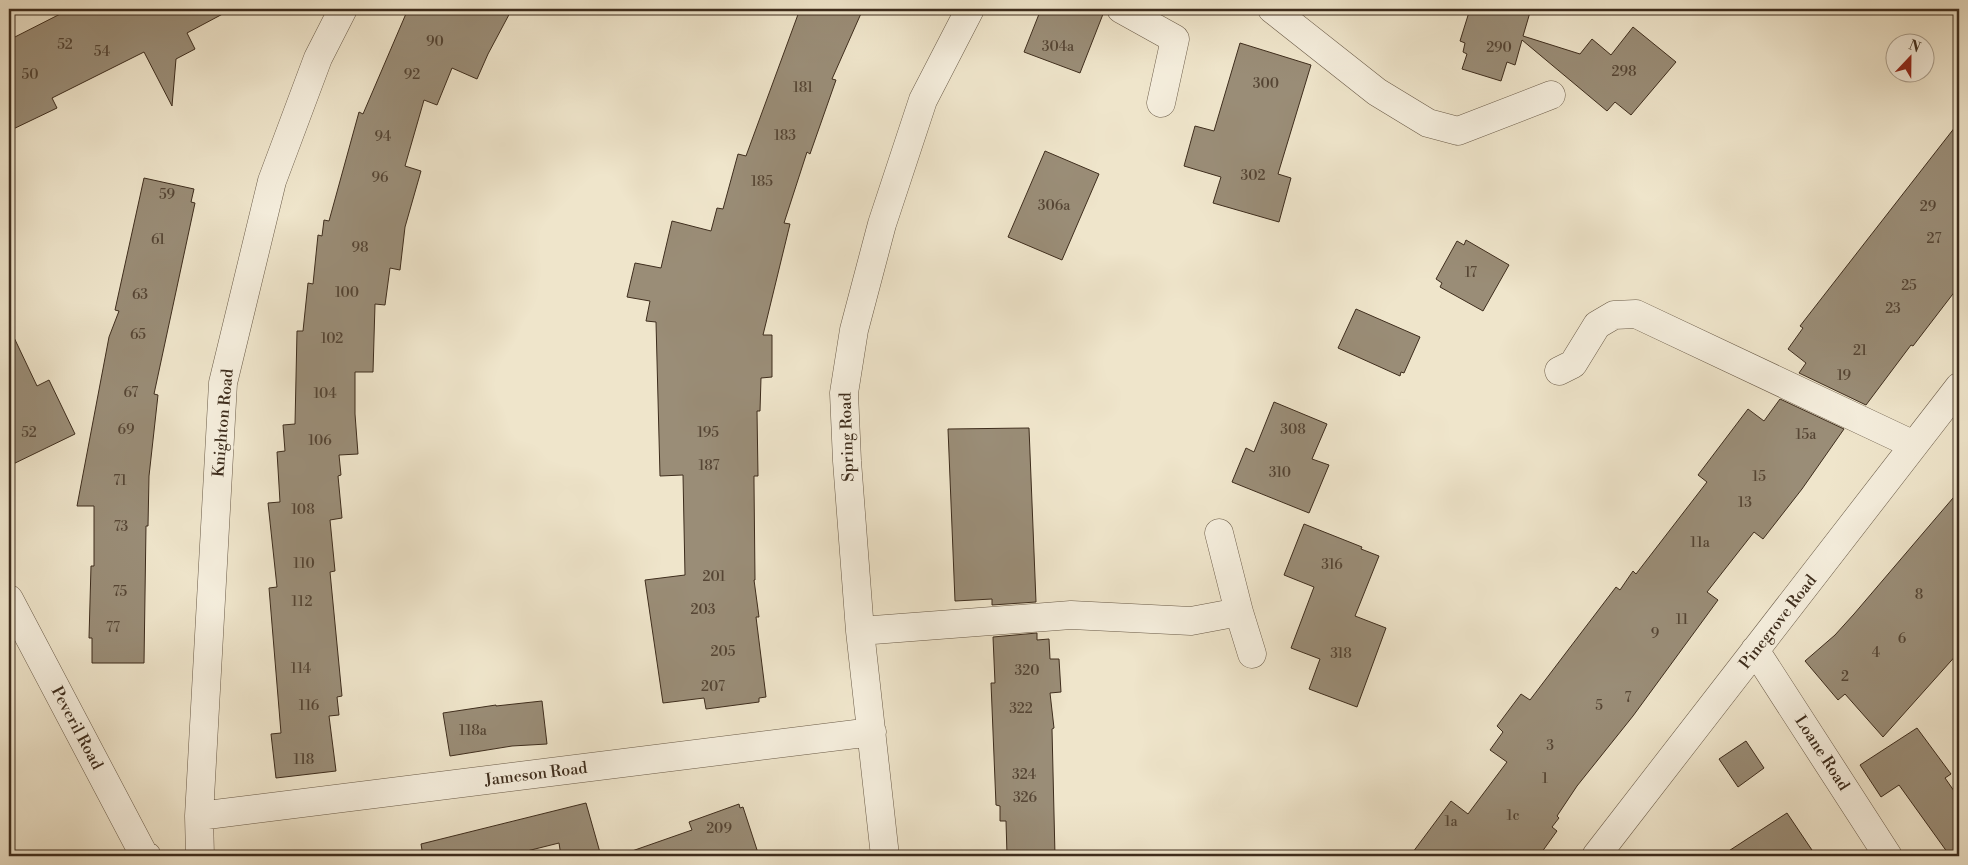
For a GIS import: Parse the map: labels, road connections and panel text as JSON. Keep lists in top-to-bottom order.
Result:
{
  "streets": {
    "street": [
      "Knighton Road",
      "Spring Road",
      "Pinegrove Road",
      "Peveril Road",
      "Loane Road",
      "Jameson Road"
    ]
  },
  "crossings": [
    ["Knighton Road", "Jameson Road"],
    ["Spring Road", "Jameson Road"],
    ["Pinegrove Road", "Loane Road"]
  ],
  "house_numbers": [
    "90",
    "52",
    "304a",
    "290",
    "54",
    "298",
    "50",
    "92",
    "300",
    "181",
    "183",
    "94",
    "302",
    "96",
    "185",
    "59",
    "306a",
    "29",
    "27",
    "61",
    "98",
    "17",
    "25",
    "100",
    "63",
    "23",
    "65",
    "102",
    "21",
    "19",
    "67",
    "104",
    "69",
    "308",
    "52",
    "195",
    "15a",
    "106",
    "187",
    "310",
    "15",
    "71",
    "13",
    "108",
    "73",
    "11a",
    "110",
    "316",
    "201",
    "75",
    "8",
    "112",
    "203",
    "11",
    "77",
    "9",
    "6",
    "205",
    "4",
    "318",
    "114",
    "320",
    "2",
    "207",
    "7",
    "116",
    "5",
    "322",
    "118a",
    "3",
    "118",
    "324",
    "1",
    "326",
    "1c",
    "1a",
    "209"
  ],
  "north": "top"
}
